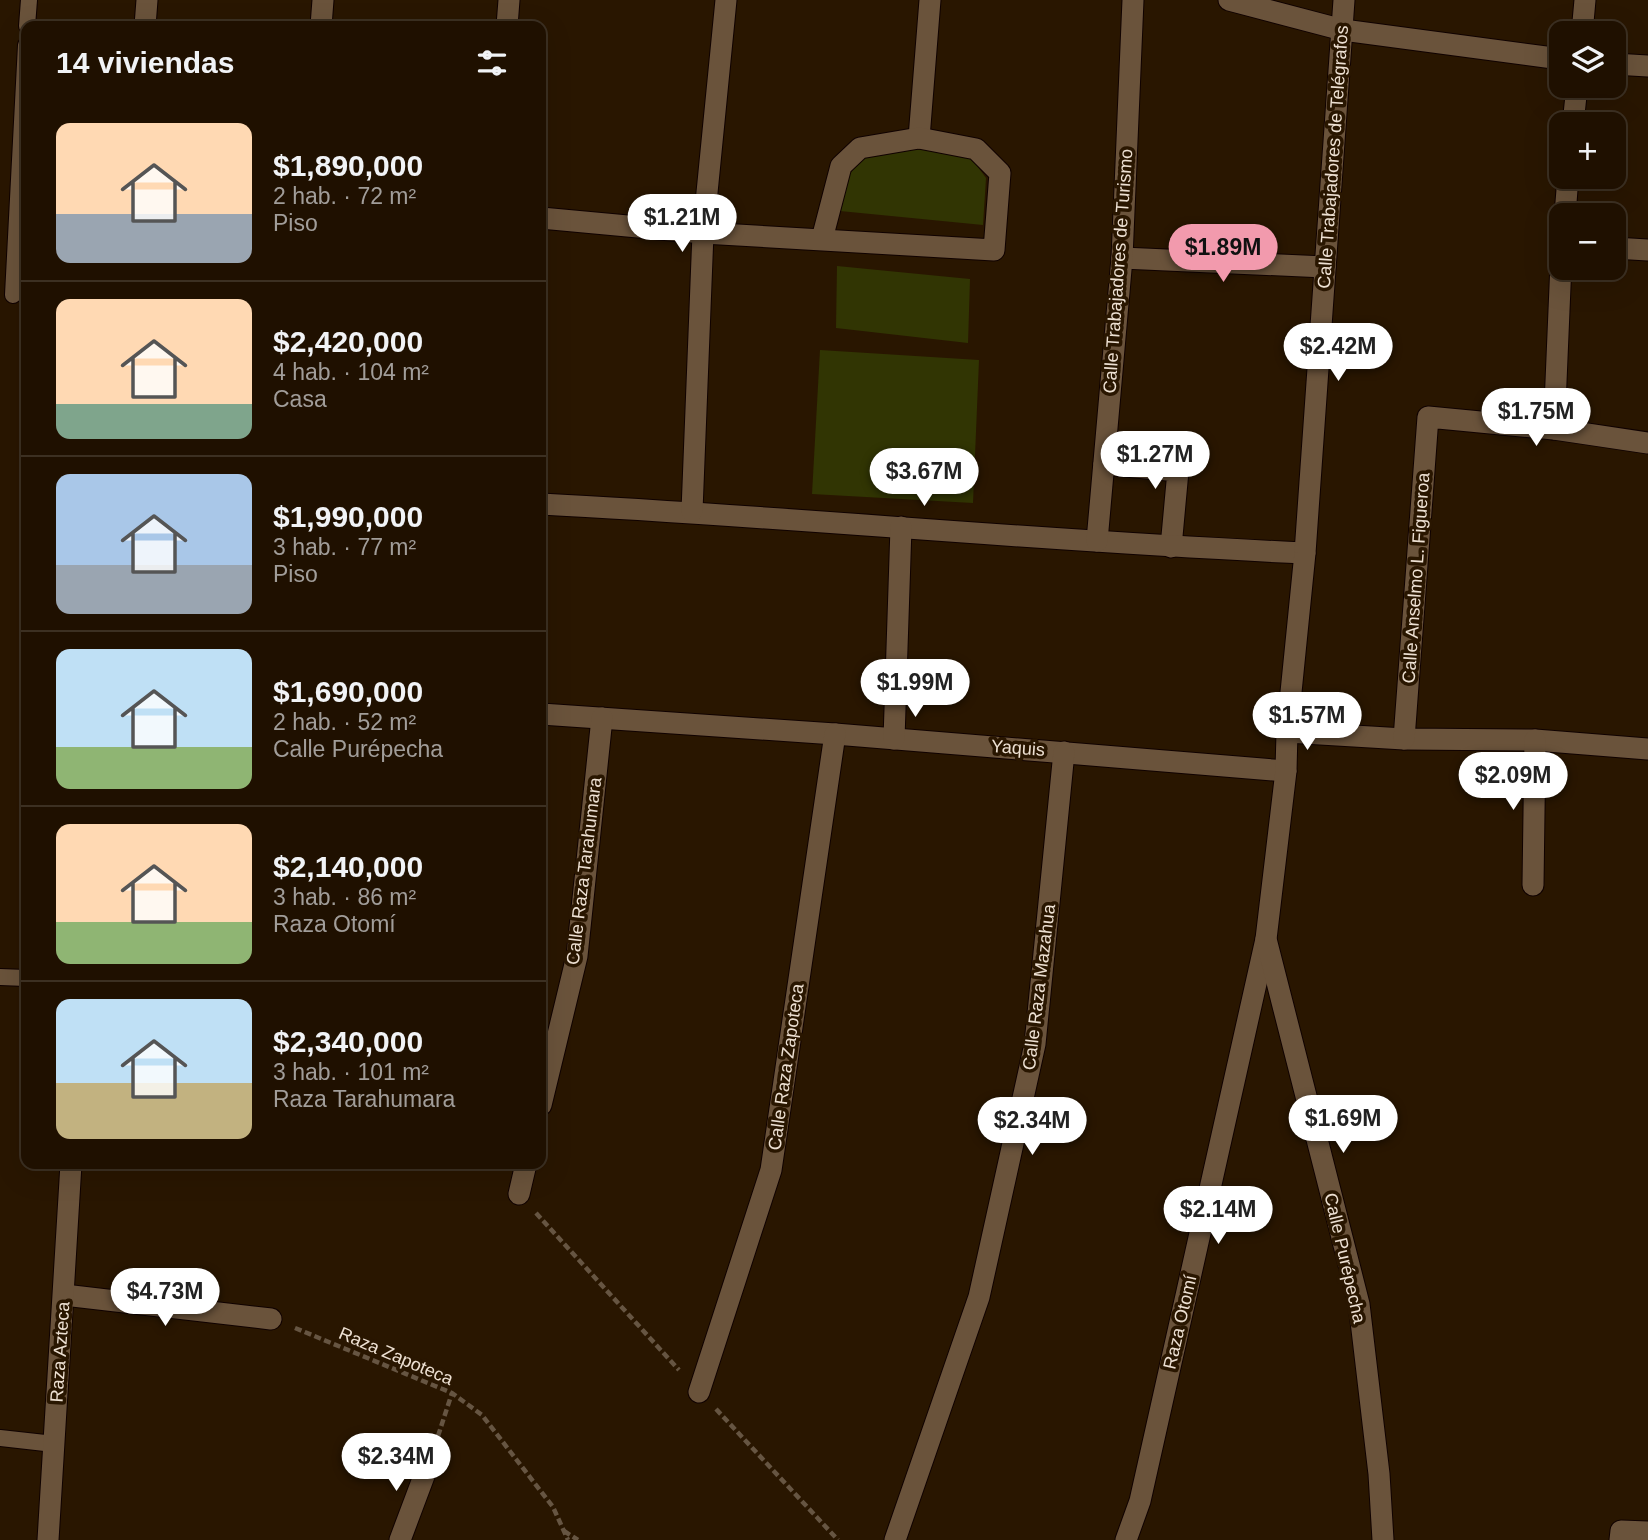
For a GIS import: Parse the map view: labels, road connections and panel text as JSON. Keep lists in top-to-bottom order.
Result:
{
  "streets": {
    "street": [
      "Calle Trabajadores de Telégrafos",
      "Calle Trabajadores de Turismo",
      "Calle Anselmo L. Figueroa",
      "Yaquis",
      "Calle Raza Tarahumara",
      "Calle Raza Mazahua",
      "Calle Raza Zapoteca",
      "Calle Purépecha",
      "Raza Otomí",
      "Raza Azteca"
    ],
    "path": ["Raza Zapoteca"]
  },
  "crossings": [
    ["Calle Trabajadores de Telégrafos", "Calle Purépecha"],
    ["Yaquis", "Calle Raza Tarahumara"],
    ["Yaquis", "Calle Raza Mazahua"],
    ["Yaquis", "Calle Raza Zapoteca"],
    ["Yaquis", "Calle Purépecha"],
    ["Calle Purépecha", "Raza Otomí"]
  ],
  "page": {
    "map_buttons": ["+", "−"],
    "heading": "14 viviendas",
    "list": [
      {
        "name": "$1,890,000",
        "note": "2 hab. · 72 m² · Piso"
      },
      {
        "name": "$2,420,000",
        "note": "4 hab. · 104 m² · Casa"
      },
      {
        "name": "$1,990,000",
        "note": "3 hab. · 77 m² · Piso"
      },
      {
        "name": "$1,690,000",
        "note": "2 hab. · 52 m² · Calle Purépecha"
      },
      {
        "name": "$2,140,000",
        "note": "3 hab. · 86 m² · Raza Otomí"
      },
      {
        "name": "$2,340,000",
        "note": "3 hab. · 101 m² · Raza Tarahumara"
      }
    ],
    "price": [
      "$1.21M",
      "$1.89M",
      "$2.42M",
      "$1.75M",
      "$1.27M",
      "$3.67M",
      "$1.99M",
      "$1.57M",
      "$2.09M",
      "$1.69M",
      "$2.34M",
      "$2.14M",
      "$4.73M",
      "$2.34M"
    ]
  }
}
